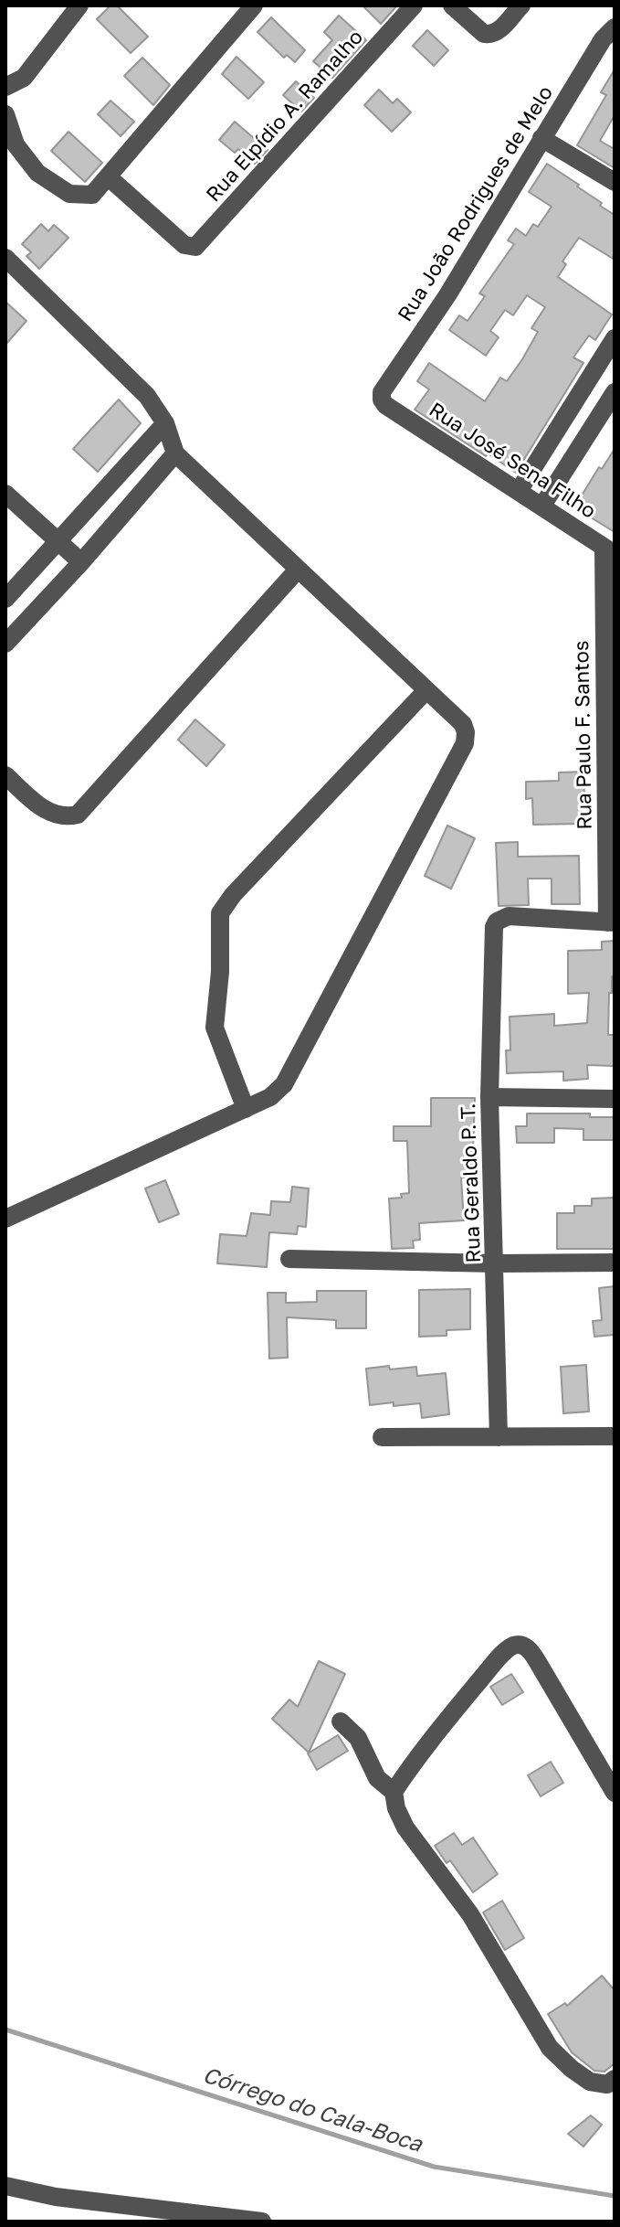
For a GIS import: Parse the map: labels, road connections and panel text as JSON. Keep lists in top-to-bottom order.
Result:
{
  "streets": {
    "street": [
      "Rua Elpídio A. Ramalho",
      "Rua João Rodrigues de Melo",
      "Rua José Sena Filho",
      "Rua Paulo F. Santos",
      "Rua Geraldo P. T."
    ]
  },
  "crossings": [
    ["Rua João Rodrigues de Melo", "Rua José Sena Filho"],
    ["Rua José Sena Filho", "Rua Paulo F. Santos"],
    ["Rua Paulo F. Santos", "Rua Geraldo P. T."]
  ],
  "water": ["Córrego do Cala-Boca"]
}
